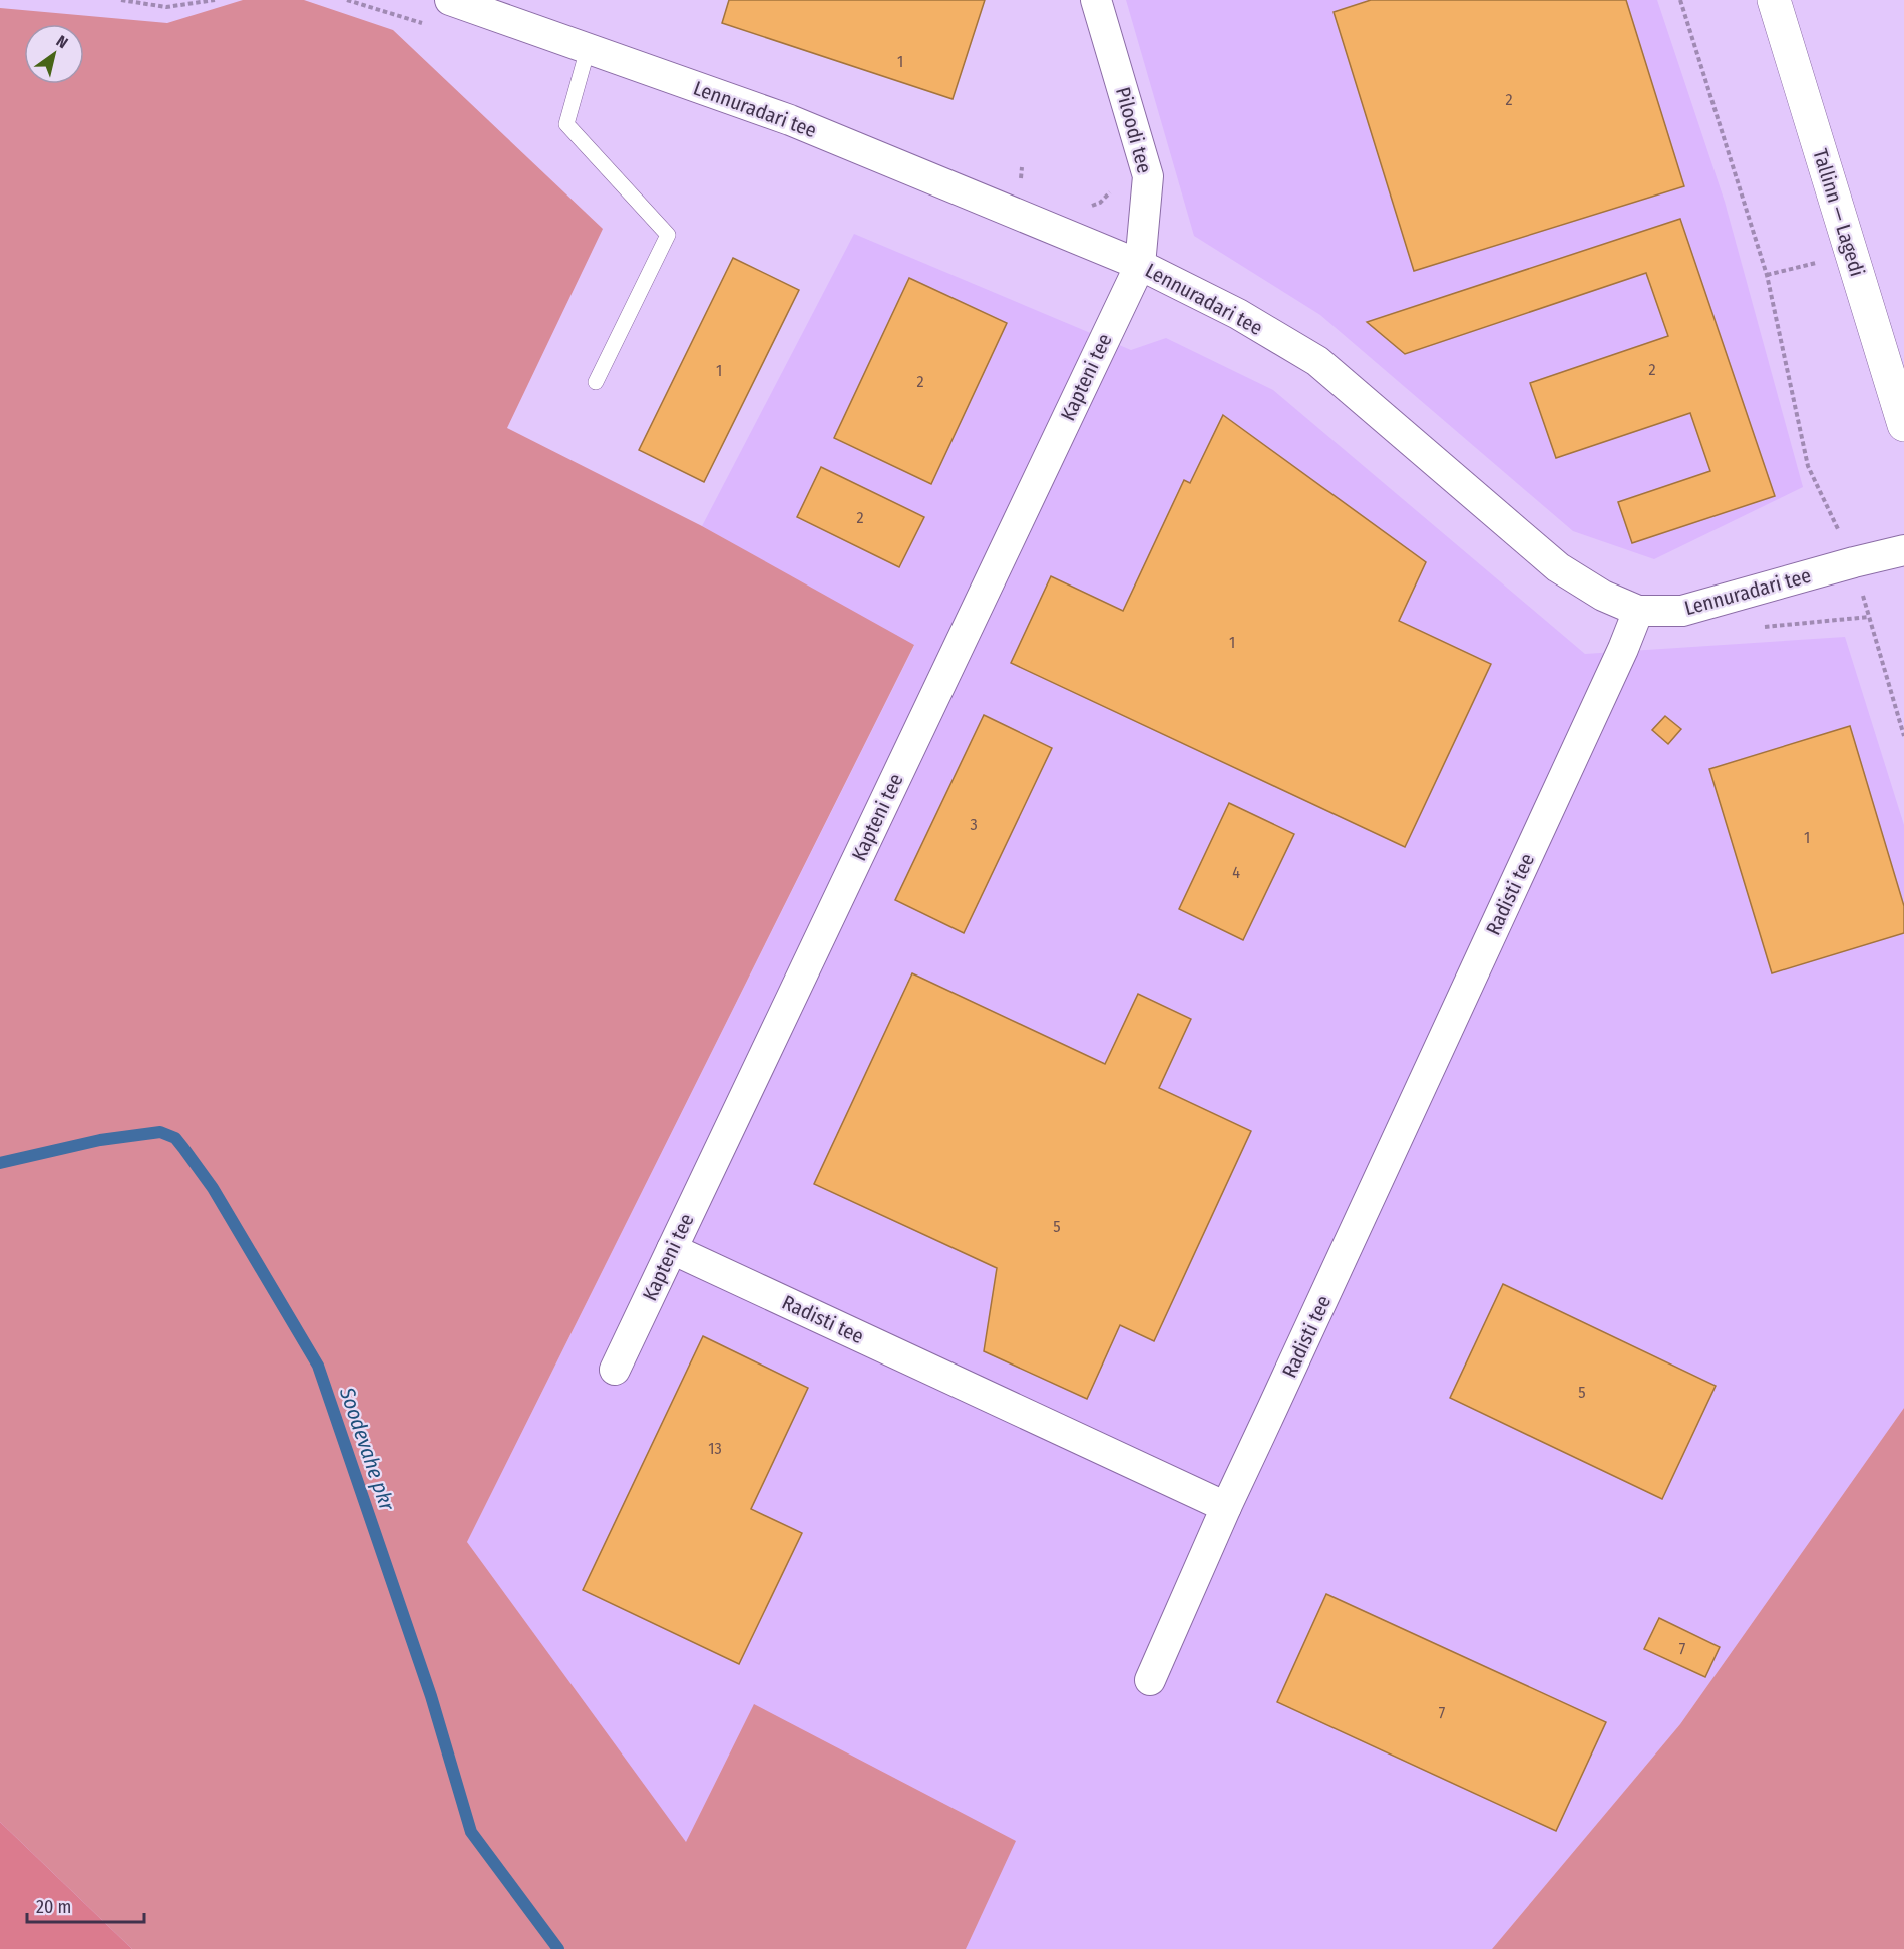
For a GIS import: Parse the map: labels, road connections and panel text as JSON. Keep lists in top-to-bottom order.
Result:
{
  "streets": {
    "street": [
      "Lennuradari tee",
      "Piloodi tee",
      "Tallinn — Lagedi",
      "Kapteni tee",
      "Radisti tee"
    ]
  },
  "crossings": [
    ["Lennuradari tee", "Piloodi tee"],
    ["Lennuradari tee", "Kapteni tee"],
    ["Lennuradari tee", "Radisti tee"],
    ["Piloodi tee", "Kapteni tee"],
    ["Kapteni tee", "Radisti tee"]
  ],
  "water": ["Soodevahe pkr"],
  "house_numbers": [
    "1",
    "2",
    "2",
    "1",
    "2",
    "2",
    "1",
    "3",
    "1",
    "4",
    "5",
    "5",
    "13",
    "7",
    "7"
  ],
  "scale_bar": "20 m",
  "north": "top right"
}
